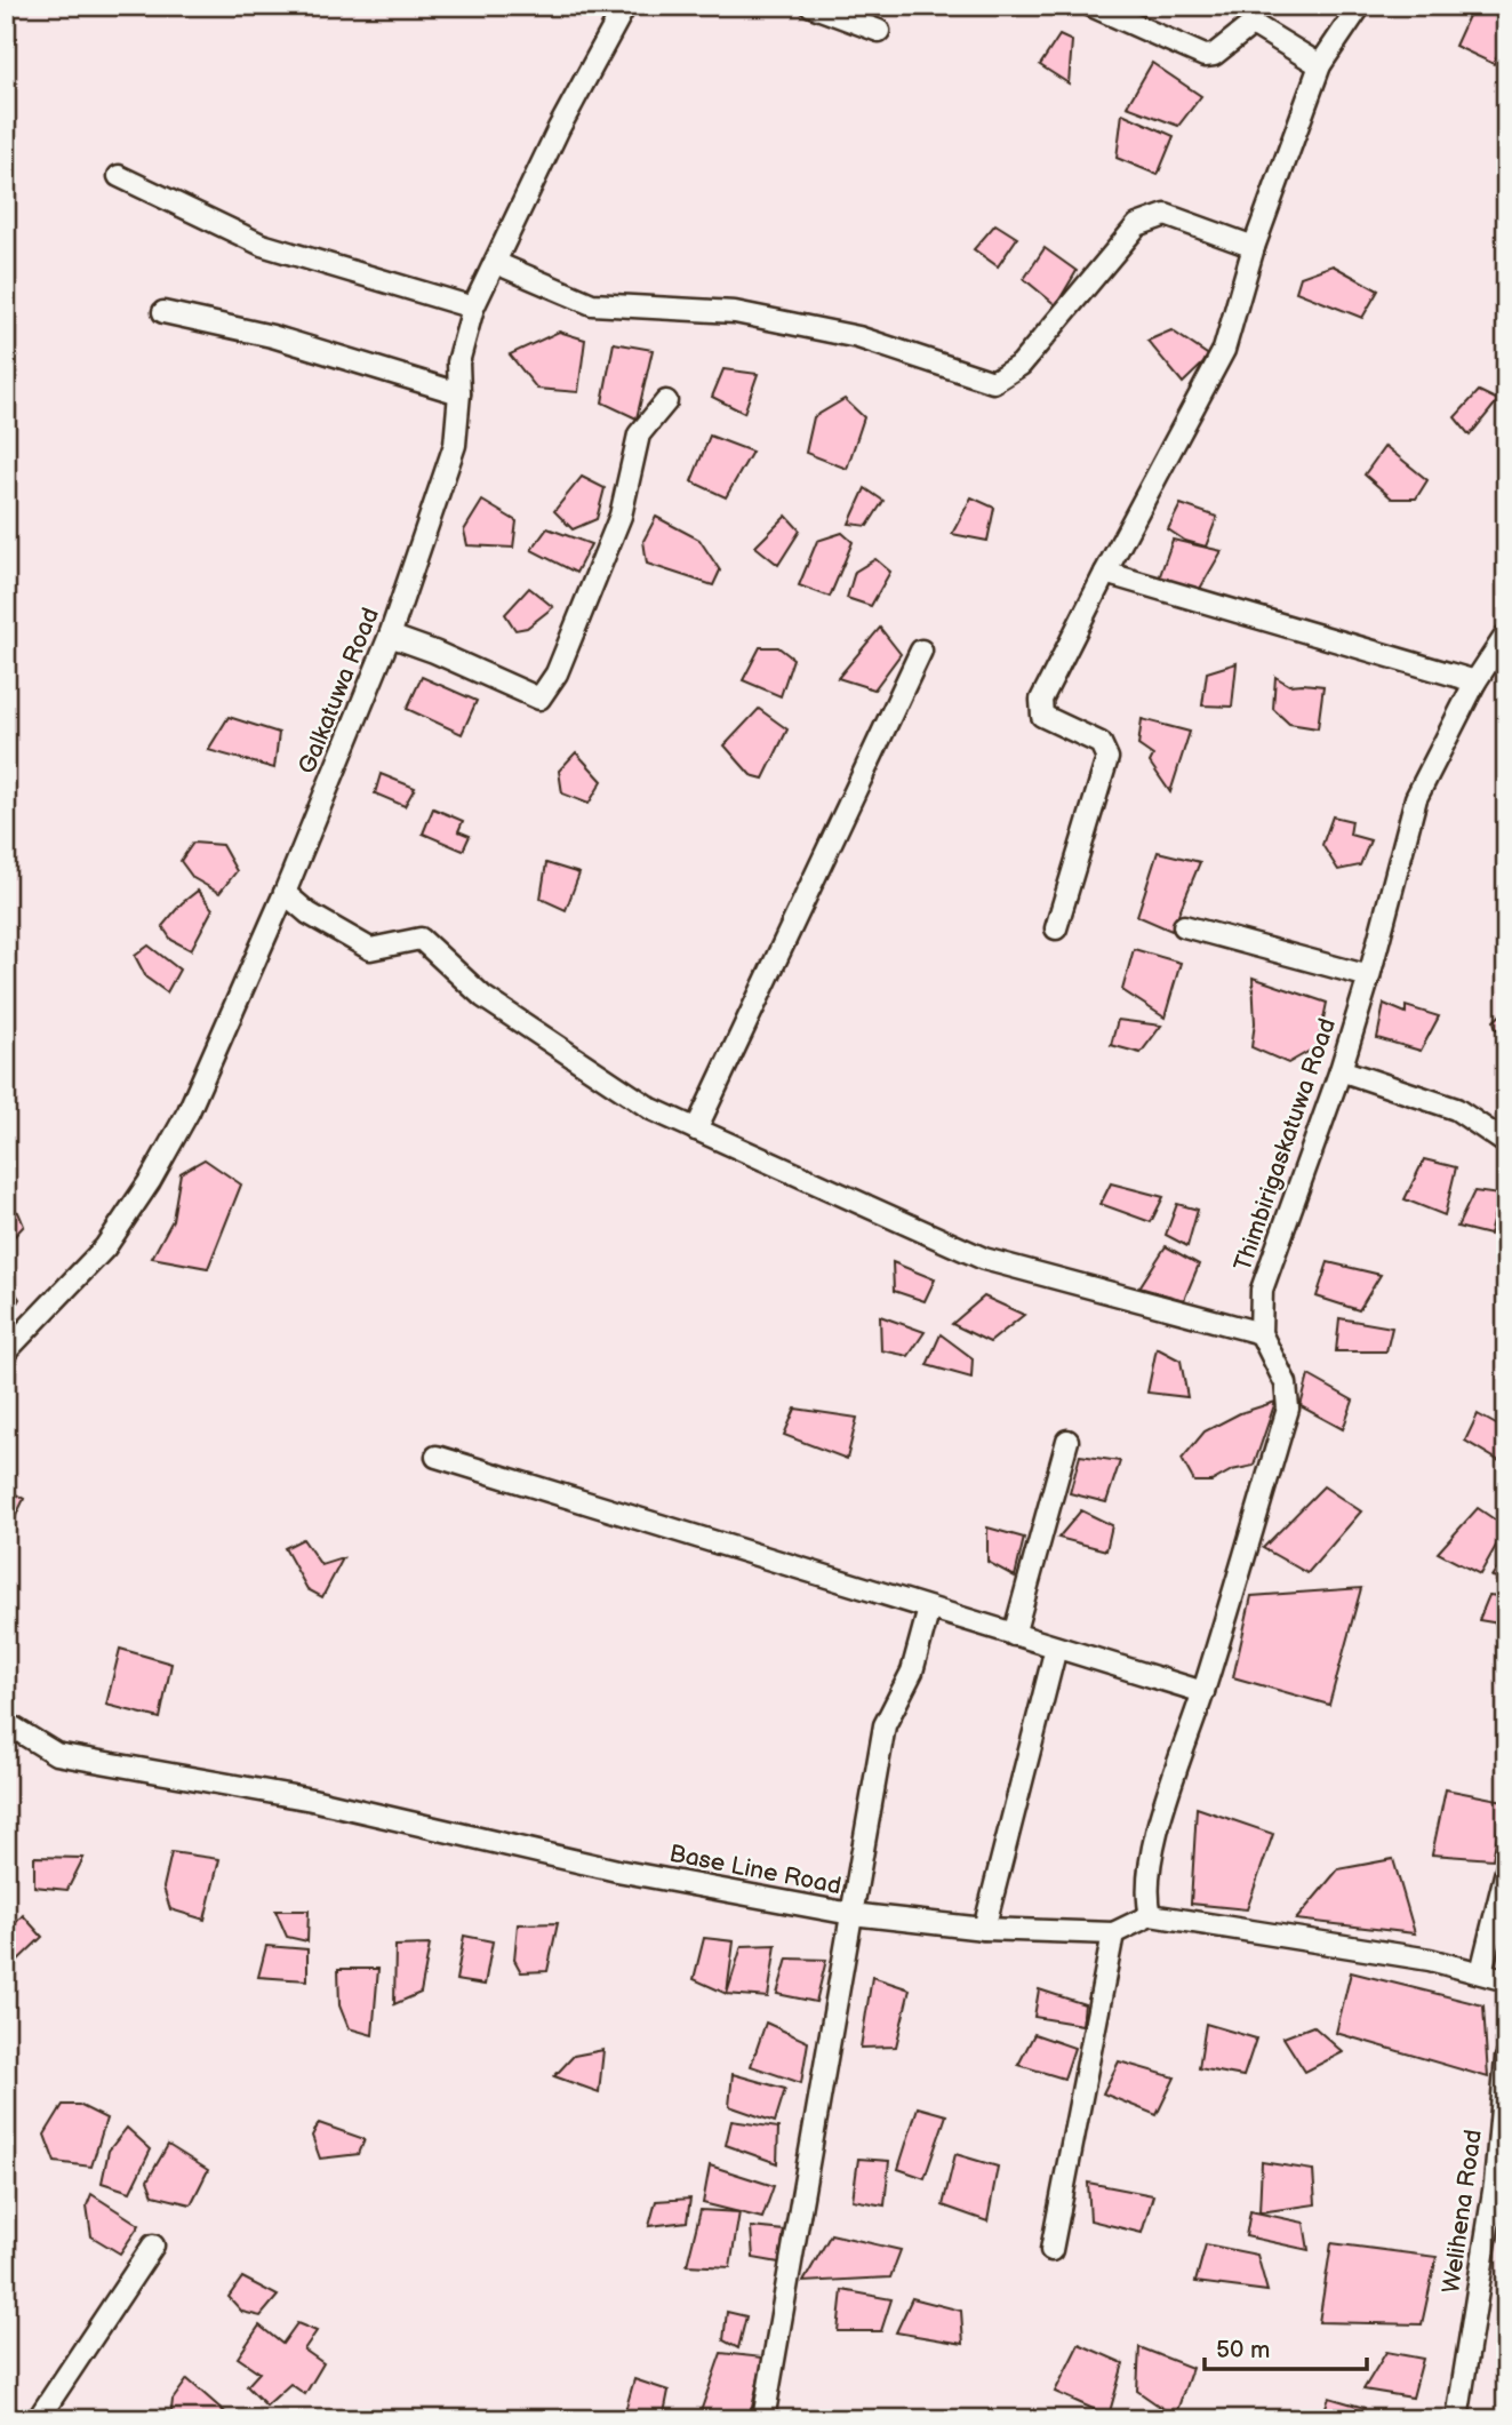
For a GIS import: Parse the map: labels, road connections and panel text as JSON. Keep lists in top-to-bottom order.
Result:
{
  "streets": {
    "street": [
      "Galkatuwa Road",
      "Thimbirigaskatuwa Road",
      "Base Line Road",
      "Welihena Road"
    ]
  },
  "crossings": [
    ["Thimbirigaskatuwa Road", "Base Line Road"]
  ],
  "scale_bar": "50 m"
}
